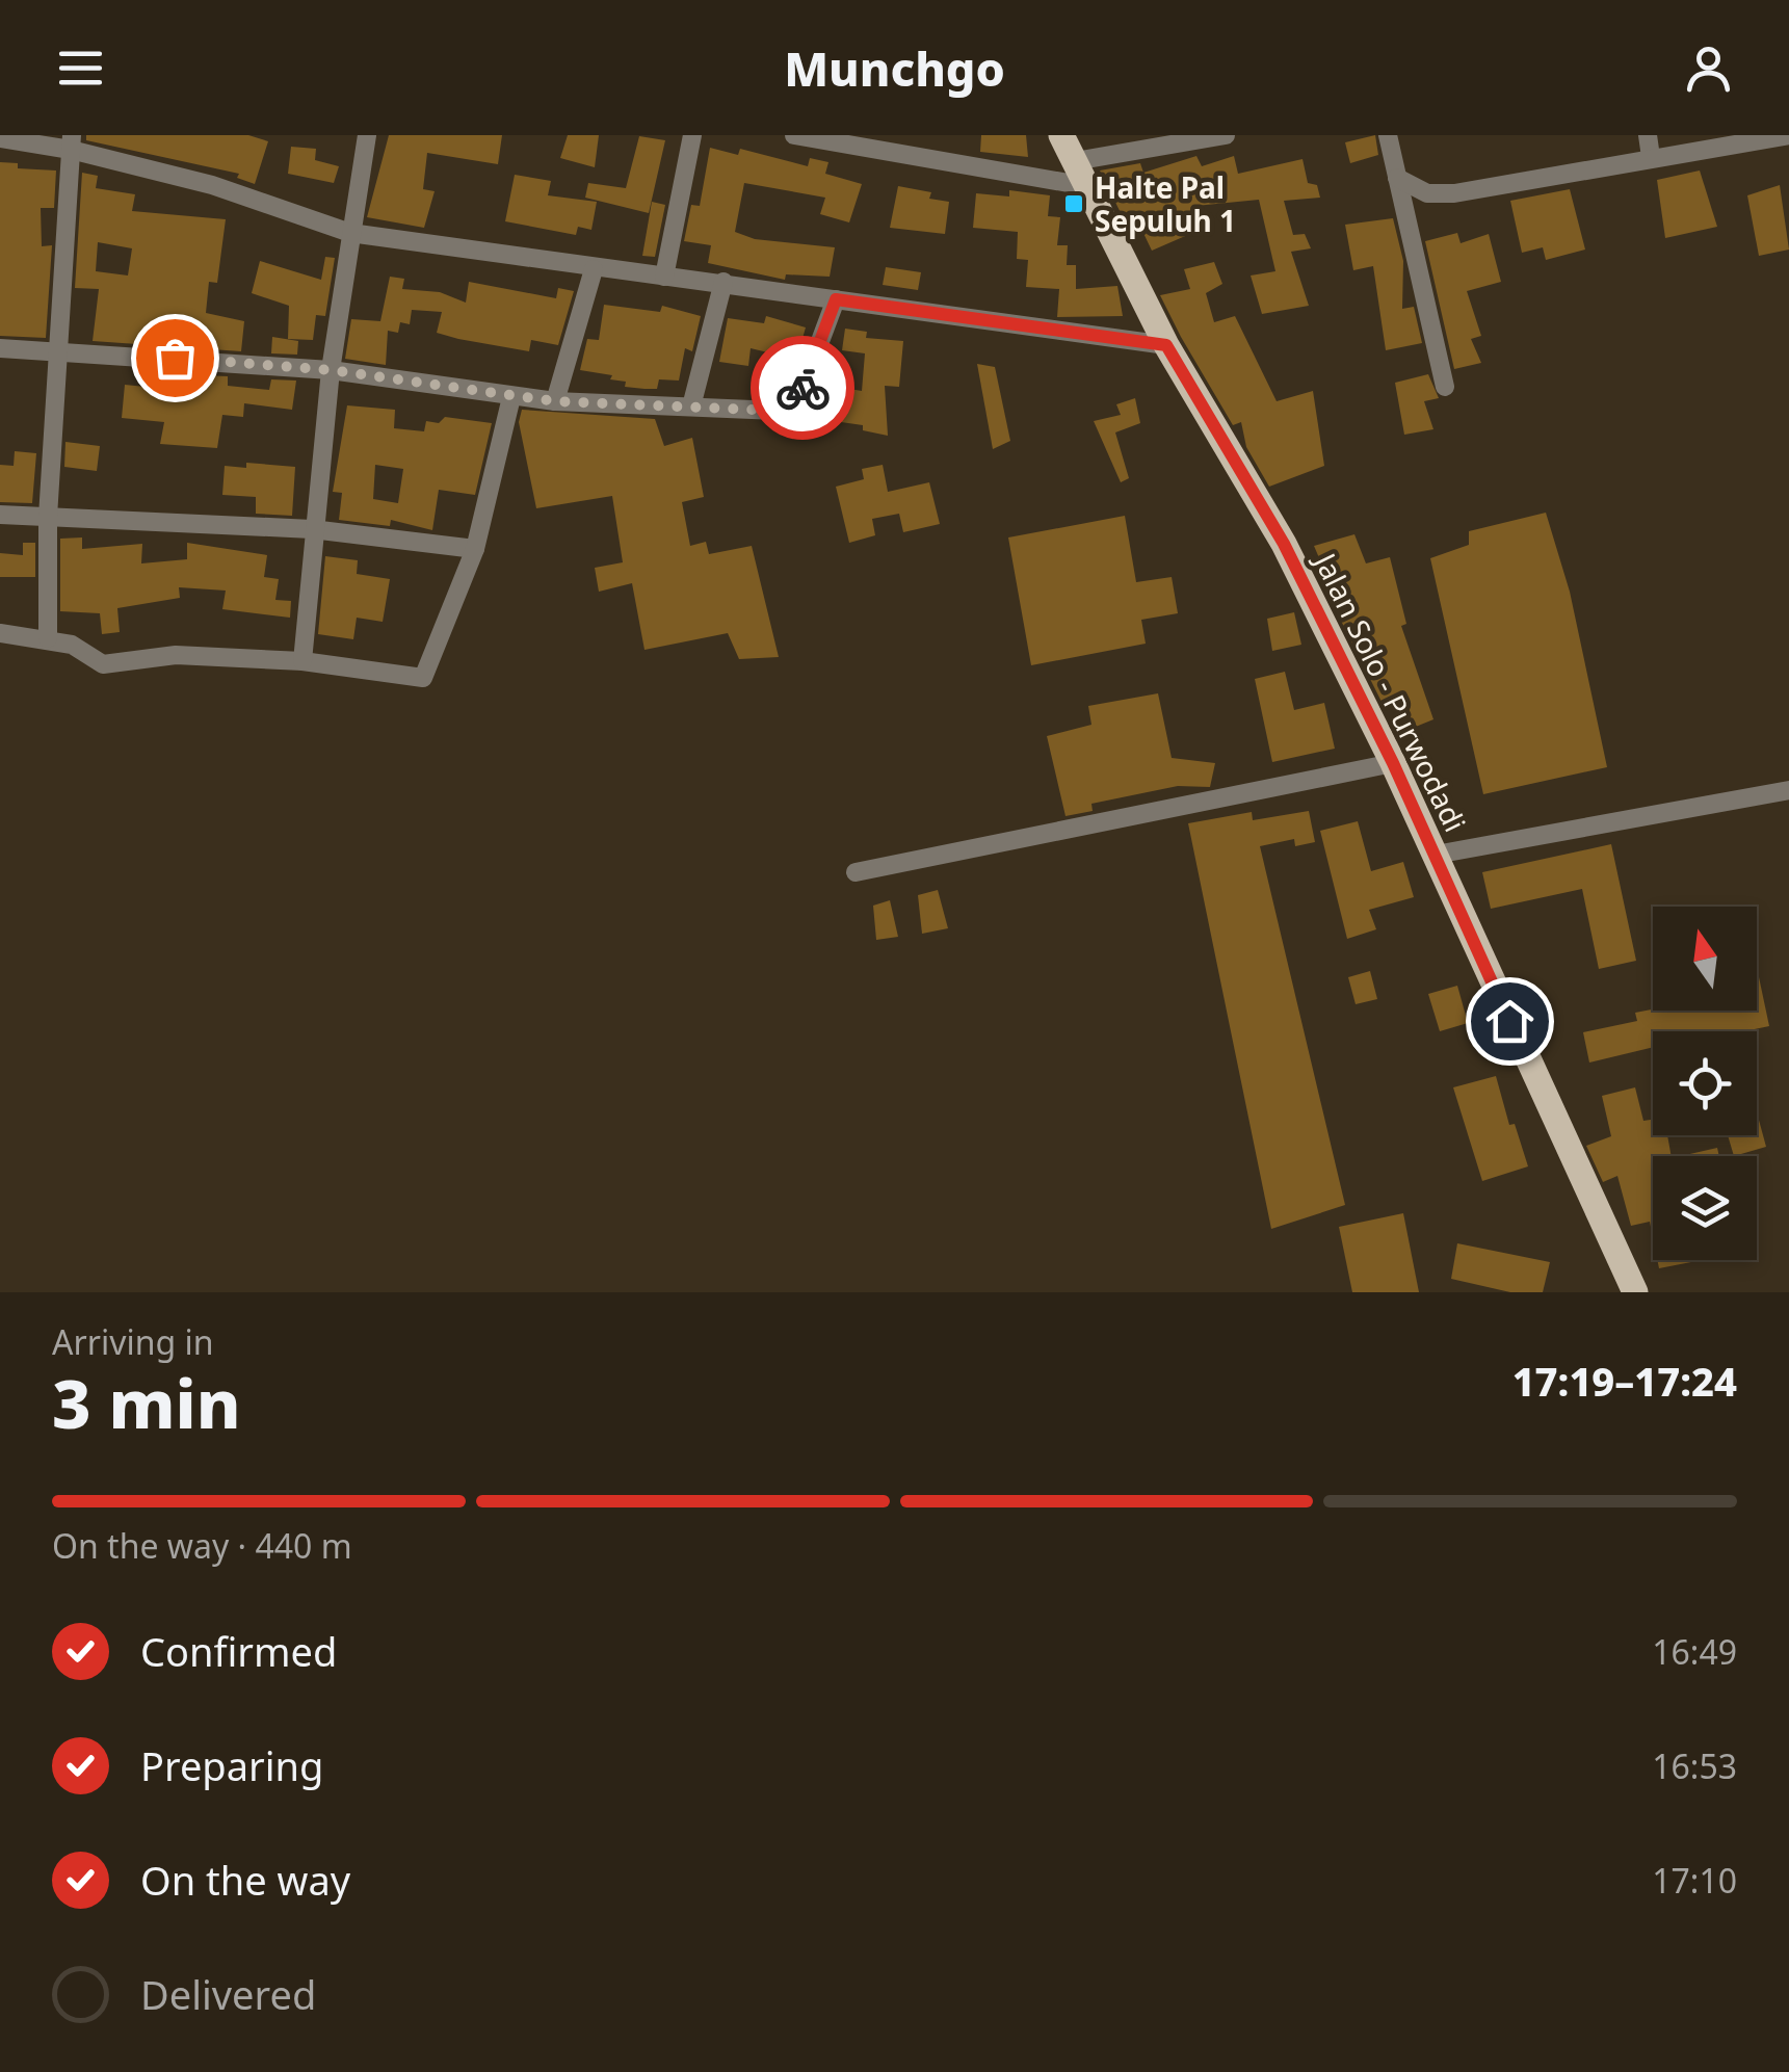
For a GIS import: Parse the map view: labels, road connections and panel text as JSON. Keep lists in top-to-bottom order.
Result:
{
  "streets": {
    "main road": ["Jalan Solo - Purwodadi"]
  },
  "places": {
    "transit": ["Halte Pal Sepuluh 1"]
  },
  "north": "top",
  "page": {
    "header": "Munchgo",
    "heading": ["3 min", "Arriving in", "17:19–17:24"],
    "bar": "On the way · 440 m",
    "list": [
      ["Confirmed", "16:49"],
      ["Preparing", "16:53"],
      ["On the way", "17:10"],
      "Delivered"
    ]
  }
}
